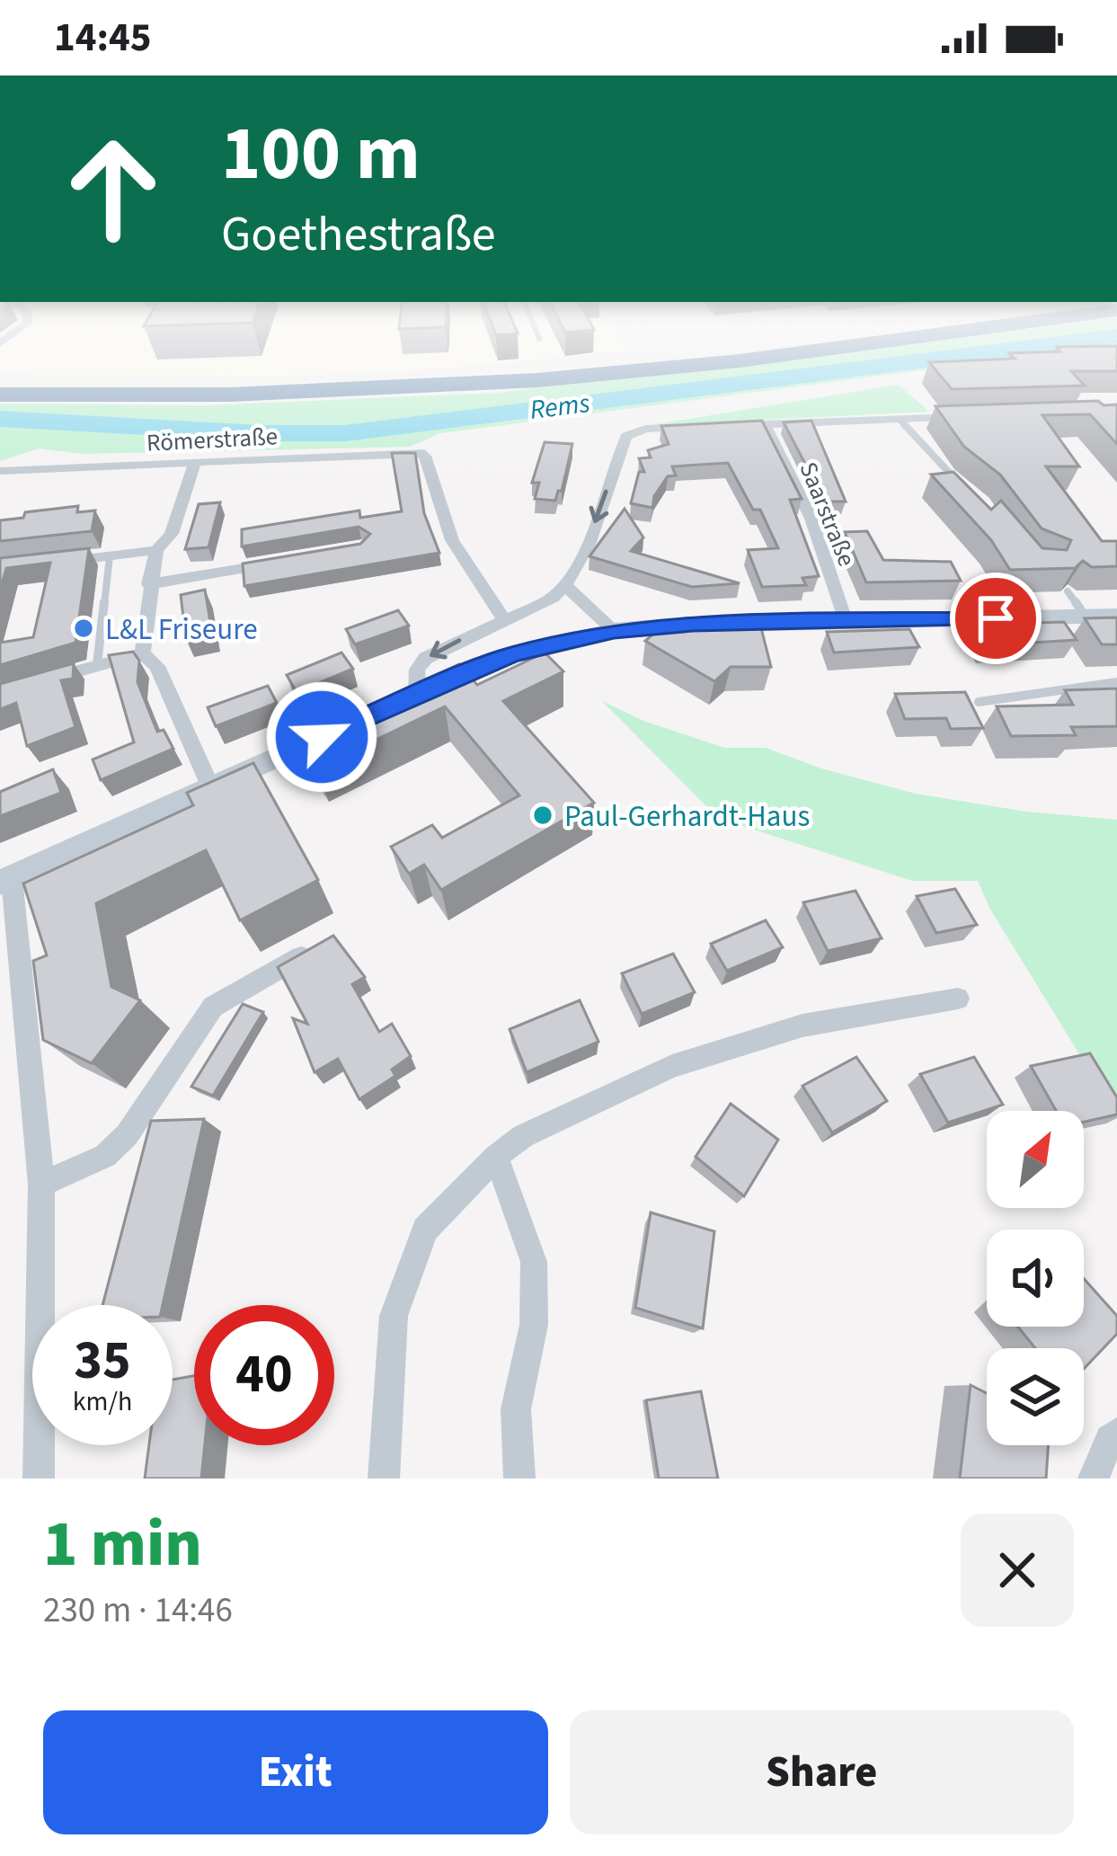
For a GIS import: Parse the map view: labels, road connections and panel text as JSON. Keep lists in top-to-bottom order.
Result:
{
  "streets": {
    "street": ["Römerstraße", "Saarstraße"]
  },
  "water": ["Rems"],
  "places": ["L&L Friseure", "Paul-Gerhardt-Haus"],
  "north": "top right",
  "page": {
    "status": "14:45",
    "turn": ["100 m", "Goethestraße"],
    "speed": "35 km/h",
    "limit": "40",
    "heading": ["1 min", "230 m · 14:46"],
    "buttons": ["Exit", "Share"]
  }
}
